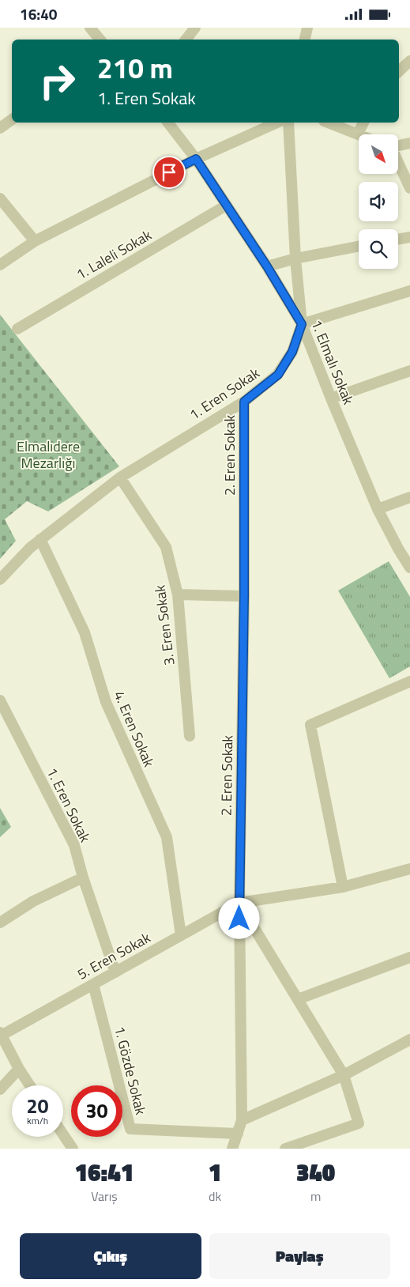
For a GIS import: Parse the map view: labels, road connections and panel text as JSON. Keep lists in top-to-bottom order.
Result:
{
  "streets": {
    "street": [
      "1. Laleli Sokak",
      "1. Elmalı Sokak",
      "1. Eren Sokak",
      "2. Eren Sokak",
      "3. Eren Sokak",
      "4. Eren Sokak",
      "5. Eren Sokak",
      "1. Gözde Sokak"
    ]
  },
  "crossings": [
    ["1. Laleli Sokak", "1. Elmalı Sokak"],
    ["1. Elmalı Sokak", "1. Eren Sokak"],
    ["1. Eren Sokak", "2. Eren Sokak"],
    ["1. Eren Sokak", "3. Eren Sokak"],
    ["1. Eren Sokak", "4. Eren Sokak"],
    ["1. Eren Sokak", "5. Eren Sokak"],
    ["2. Eren Sokak", "5. Eren Sokak"],
    ["2. Eren Sokak", "1. Gözde Sokak"],
    ["4. Eren Sokak", "5. Eren Sokak"],
    ["5. Eren Sokak", "1. Gözde Sokak"]
  ],
  "parks": ["Elmalıdere Mezarlığı"],
  "north": "bottom right",
  "page": {
    "status": "16:40",
    "turn": ["210 m", "1. Eren Sokak"],
    "speed": "20 km/h",
    "limit": "30",
    "eta": [
      "16:41",
      "Varış",
      "1",
      "dk",
      "340",
      "m"
    ],
    "buttons": ["Çıkış", "Paylaş"]
  }
}
